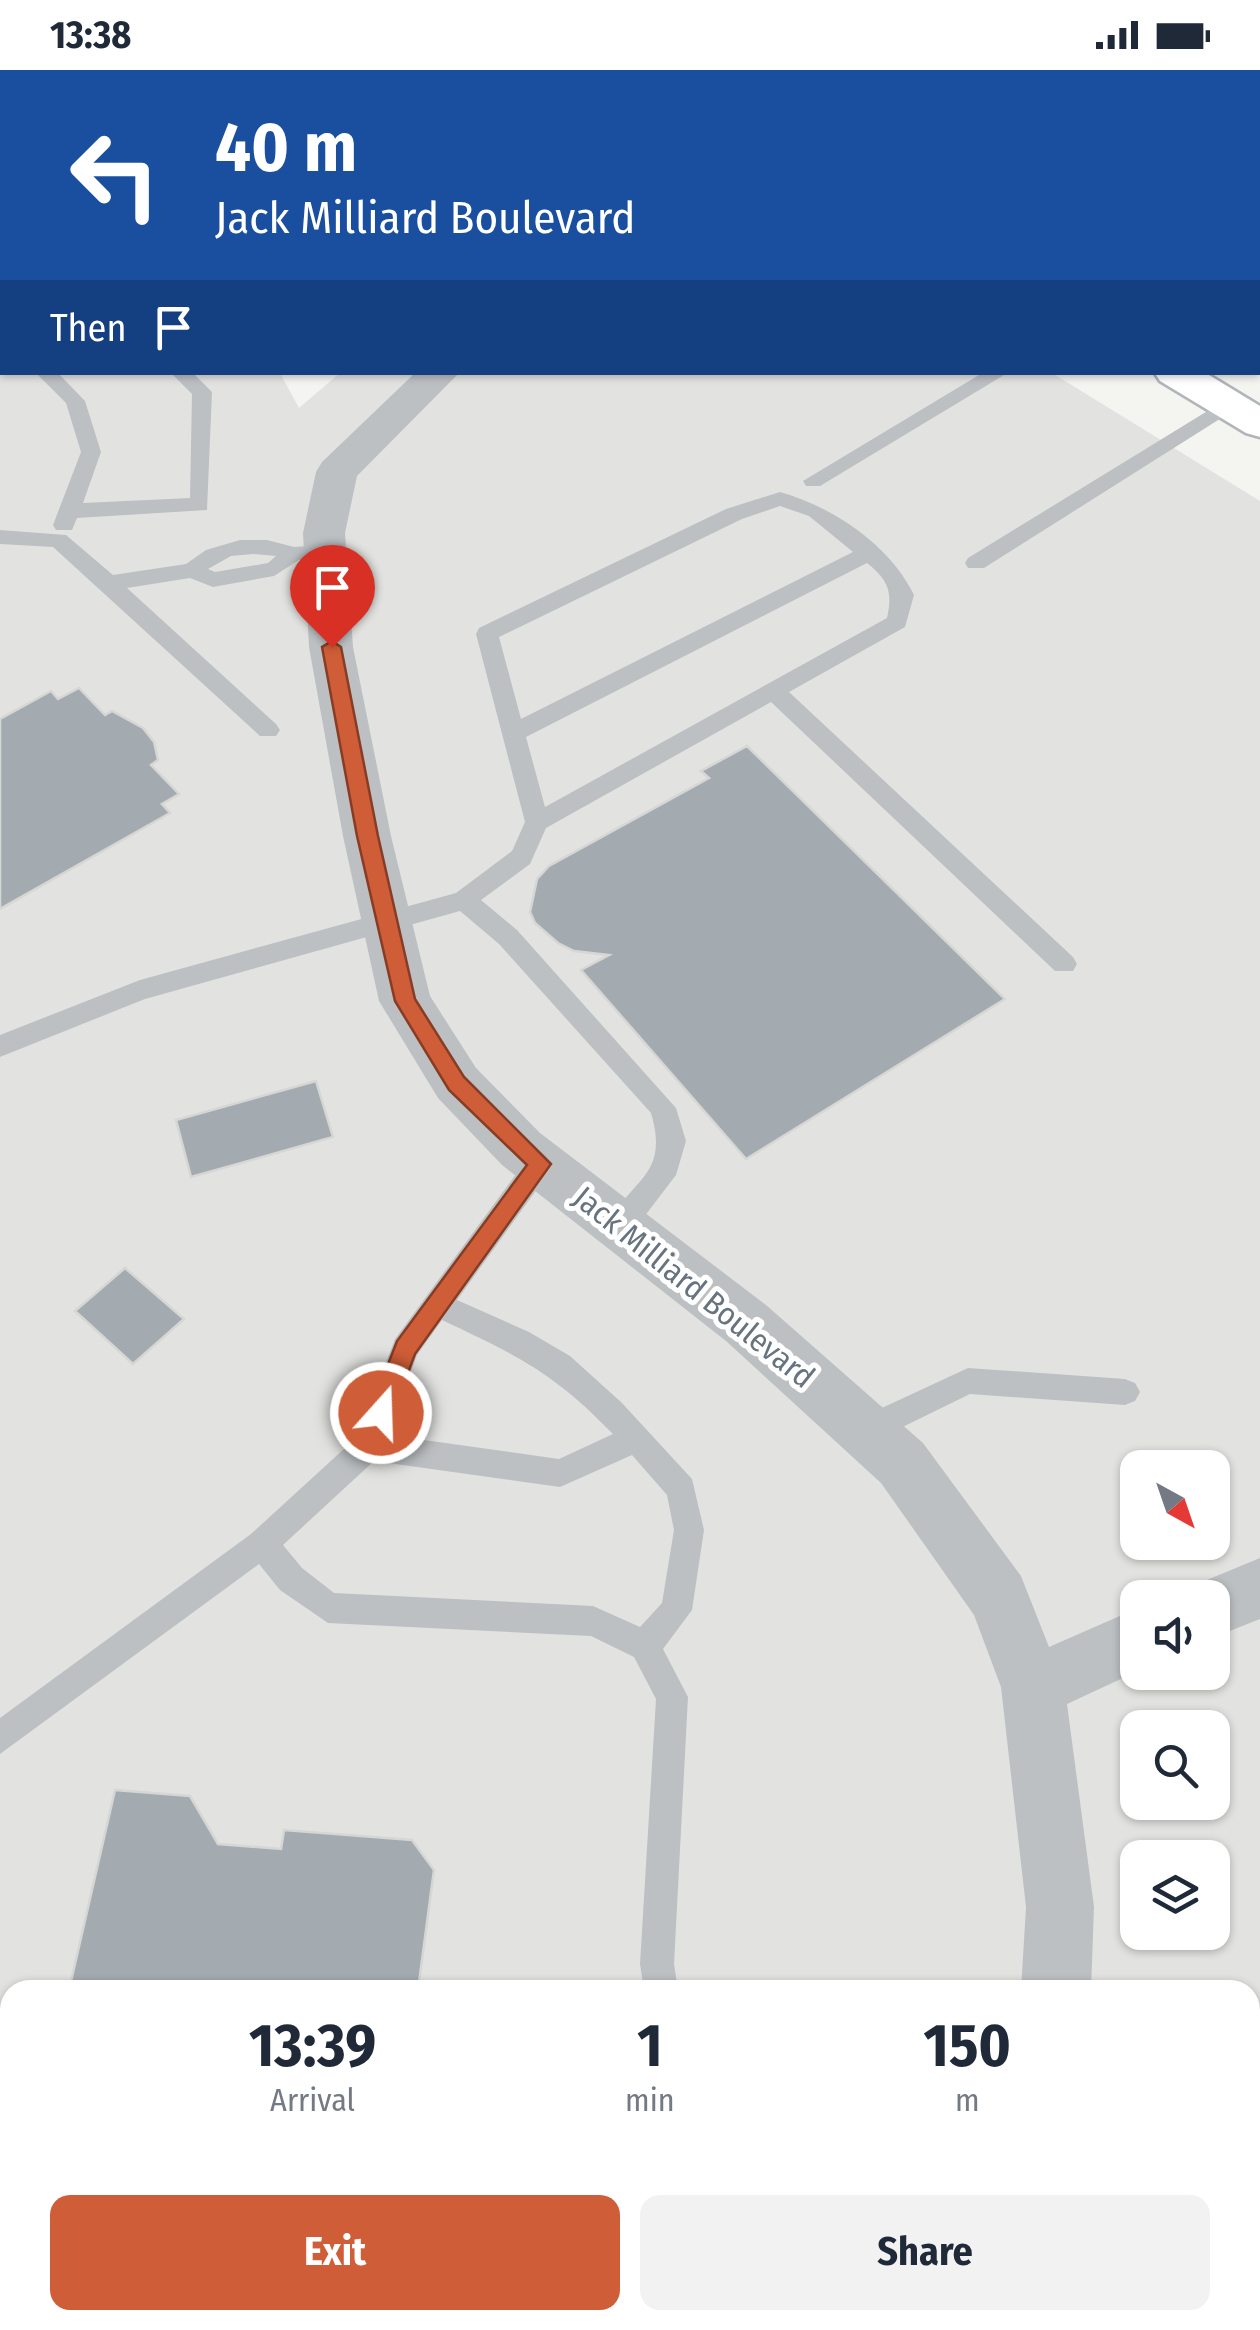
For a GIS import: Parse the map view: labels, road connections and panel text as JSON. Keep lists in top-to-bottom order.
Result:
{
  "streets": {
    "street": ["Jack Milliard Boulevard"]
  },
  "north": "bottom right",
  "page": {
    "status": "13:38",
    "turn": ["40 m", "Jack Milliard Boulevard"],
    "then": "Then",
    "eta": [
      "13:39",
      "Arrival",
      "1",
      "min",
      "150",
      "m"
    ],
    "buttons": ["Exit", "Share"]
  }
}
